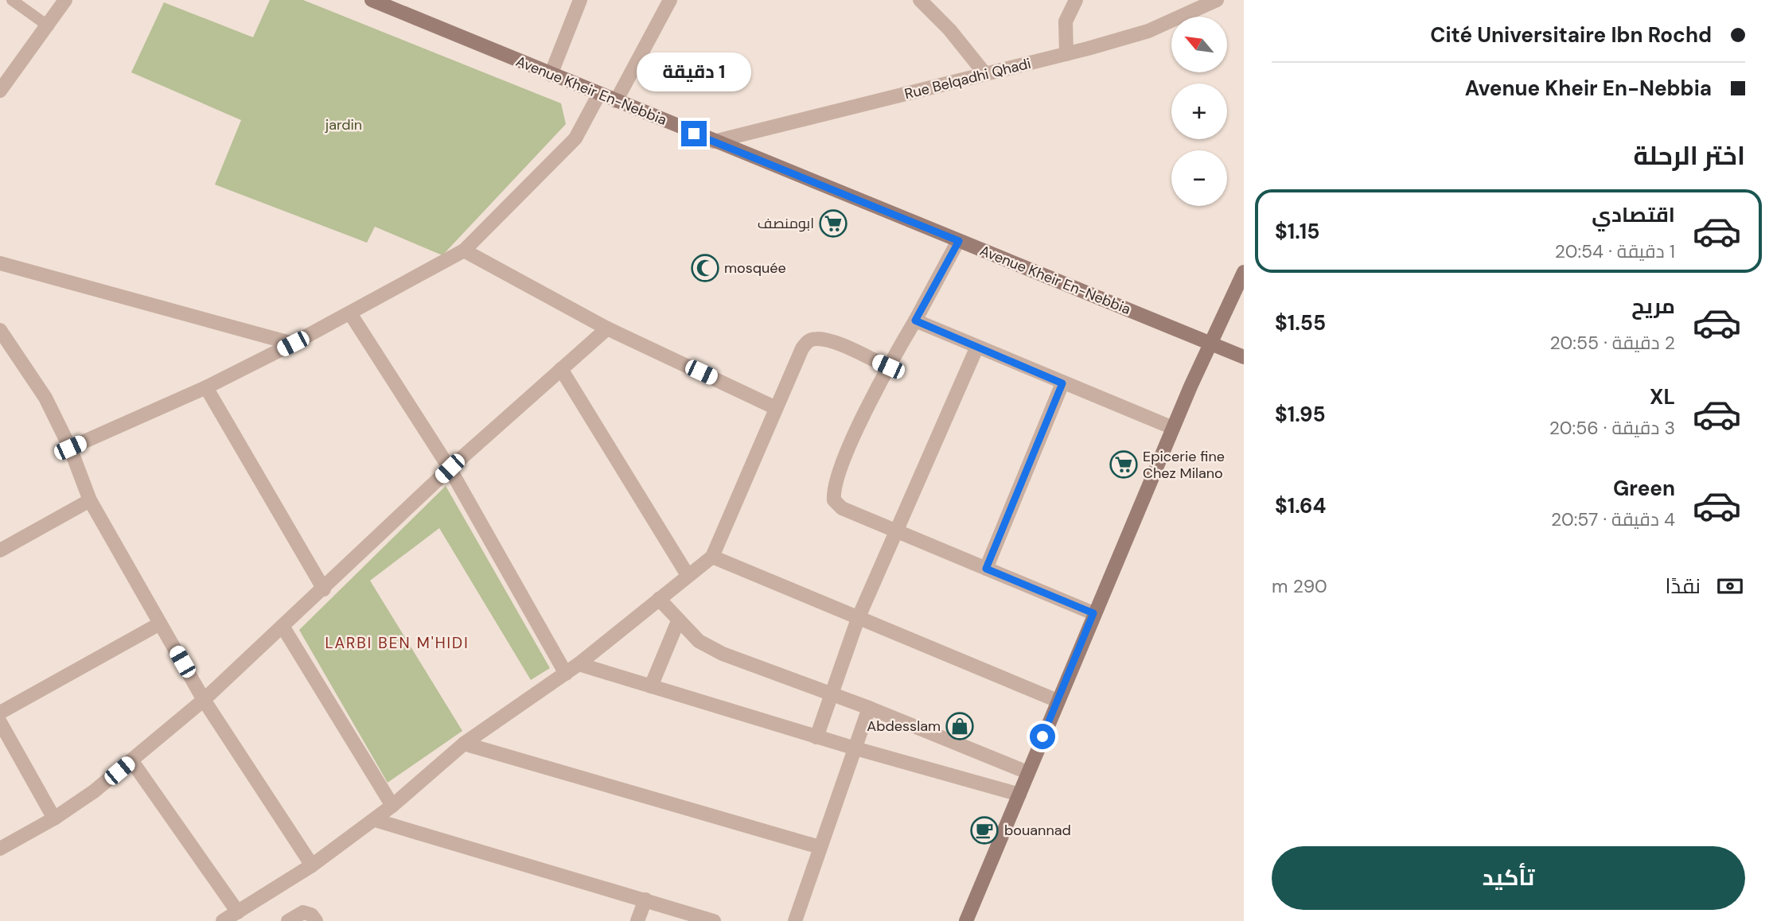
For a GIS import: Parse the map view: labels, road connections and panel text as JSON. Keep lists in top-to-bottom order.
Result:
{
  "streets": {
    "main road": ["Avenue Kheir En-Nebbia"],
    "street": ["Rue Belqadhi Qhadi"]
  },
  "crossings": [
    ["Rue Belqadhi Qhadi", "Avenue Kheir En-Nebbia"]
  ],
  "districts": ["LARBI BEN M'HIDI"],
  "parks": ["jardin"],
  "places": {
    "supermarket": ["ابومنصف", "Epicerie fine Chez Milano"],
    "mosque": ["mosquée"],
    "shop": ["Abdesslam"],
    "cafe": ["bouannad"]
  },
  "north": "top left",
  "page": {
    "banner": ["Cité Universitaire Ibn Rochd", "Avenue Kheir En-Nebbia"],
    "map_buttons": ["+", "−"],
    "bubble": "1 دقيقة",
    "heading": "اختر الرحلة",
    "list": [
      {
        "name": "اقتصادي",
        "note": "1 دقيقة · 20:54",
        "value": "$1.15"
      },
      {
        "name": "مريح",
        "note": "2 دقيقة · 20:55",
        "value": "$1.55"
      },
      {
        "name": "XL",
        "note": "3 دقيقة · 20:56",
        "value": "$1.95"
      },
      {
        "name": "Green",
        "note": "4 دقيقة · 20:57",
        "value": "$1.64"
      }
    ],
    "pay": ["نقدًا", "290 m"],
    "buttons": "تأكيد"
  }
}
